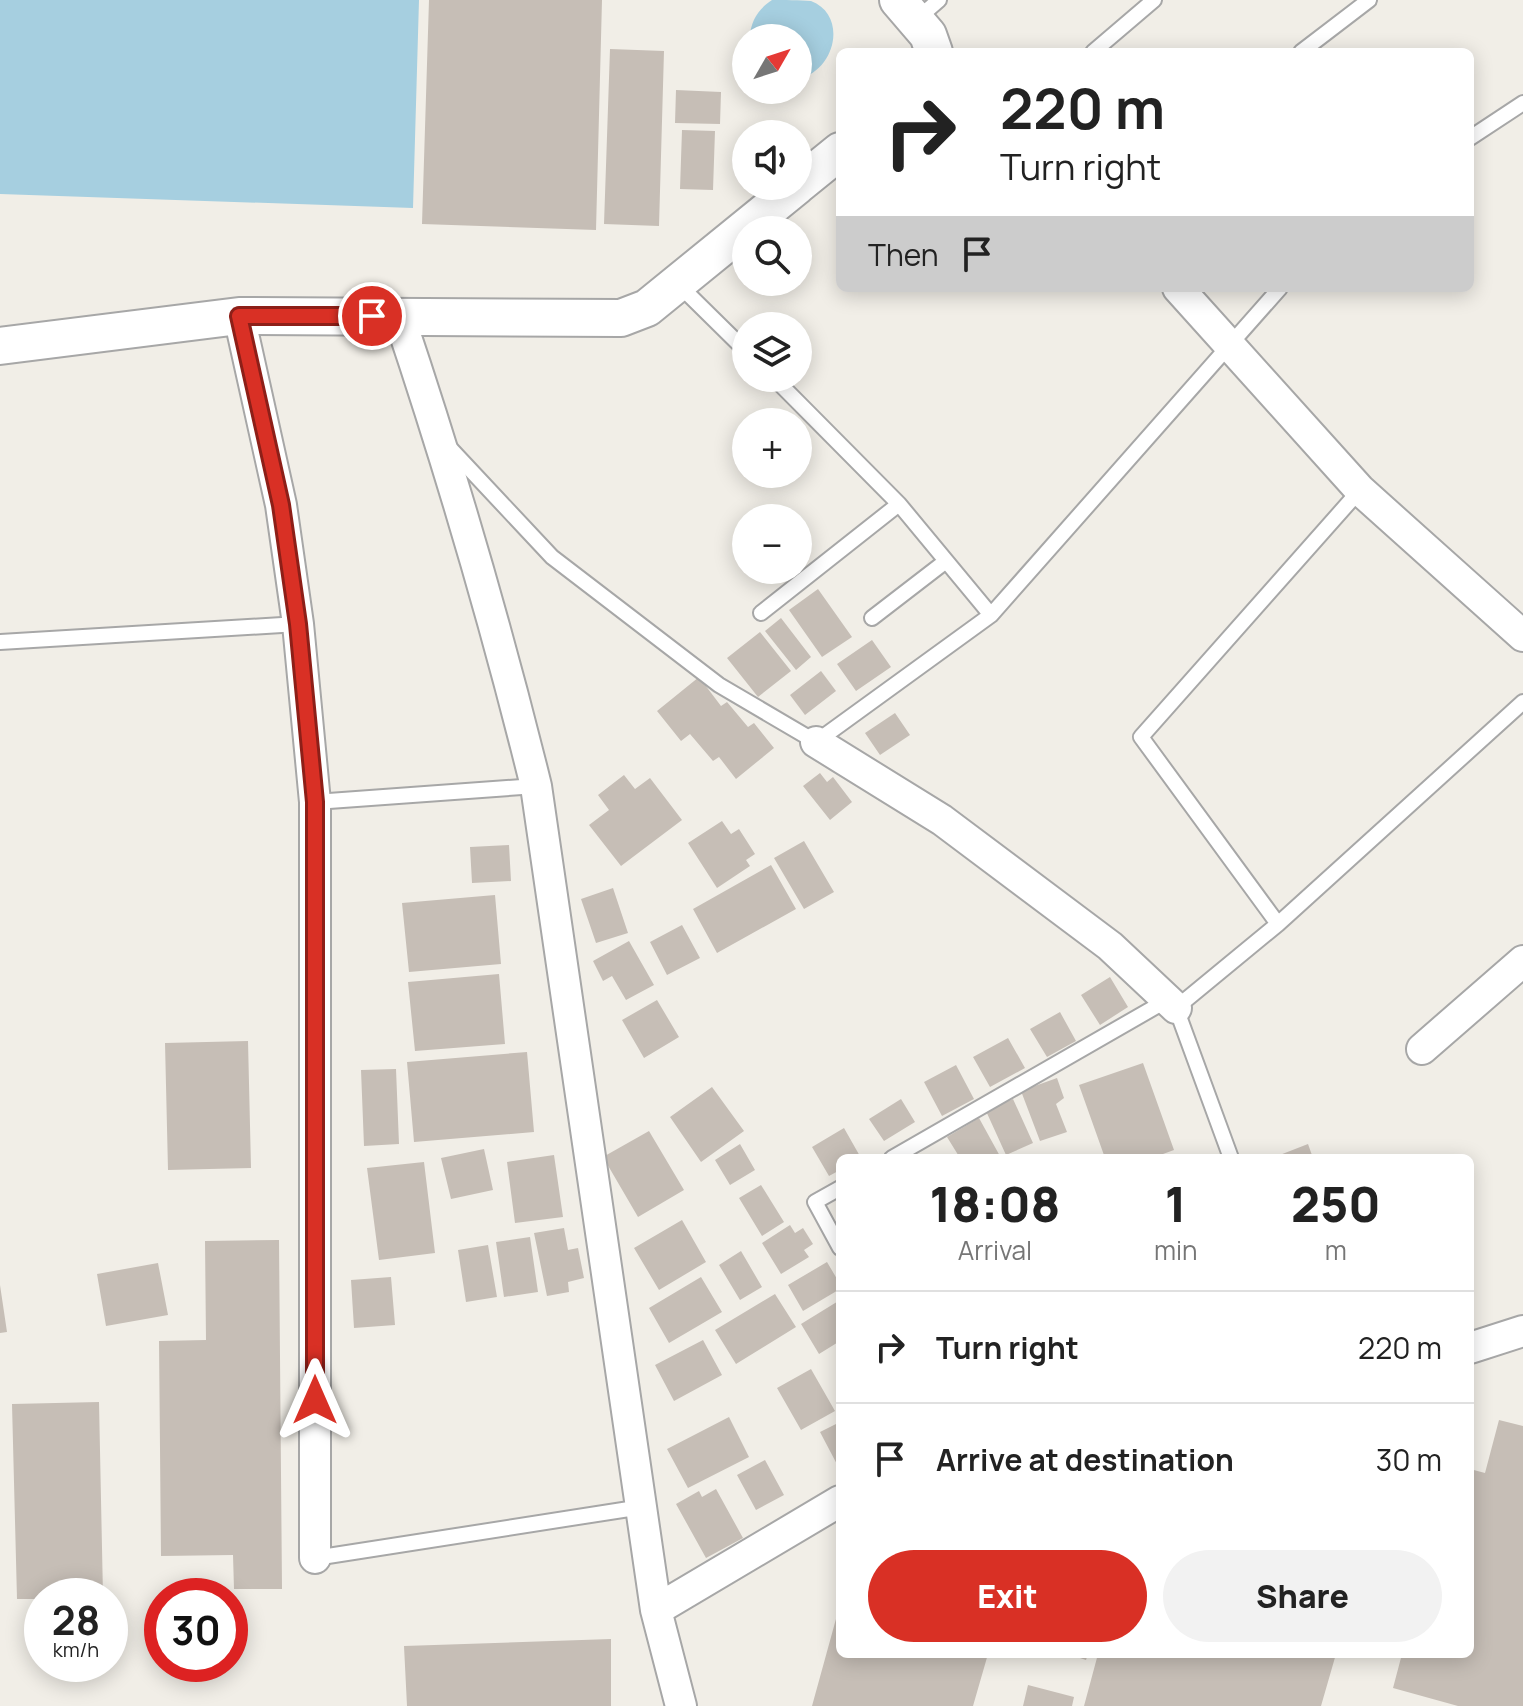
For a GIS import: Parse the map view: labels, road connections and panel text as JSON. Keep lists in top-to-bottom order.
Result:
{
  "north": "top right",
  "page": {
    "map_buttons": ["+", "−"],
    "turn": ["220 m", "Turn right"],
    "then": "Then",
    "eta": [
      "18:08",
      "Arrival",
      "1",
      "min",
      "250",
      "m"
    ],
    "list": [
      {
        "name": "Turn right",
        "value": "220 m"
      },
      {
        "name": "Arrive at destination",
        "value": "30 m"
      }
    ],
    "buttons": ["Exit", "Share"],
    "speed": "28 km/h",
    "limit": "30"
  }
}
